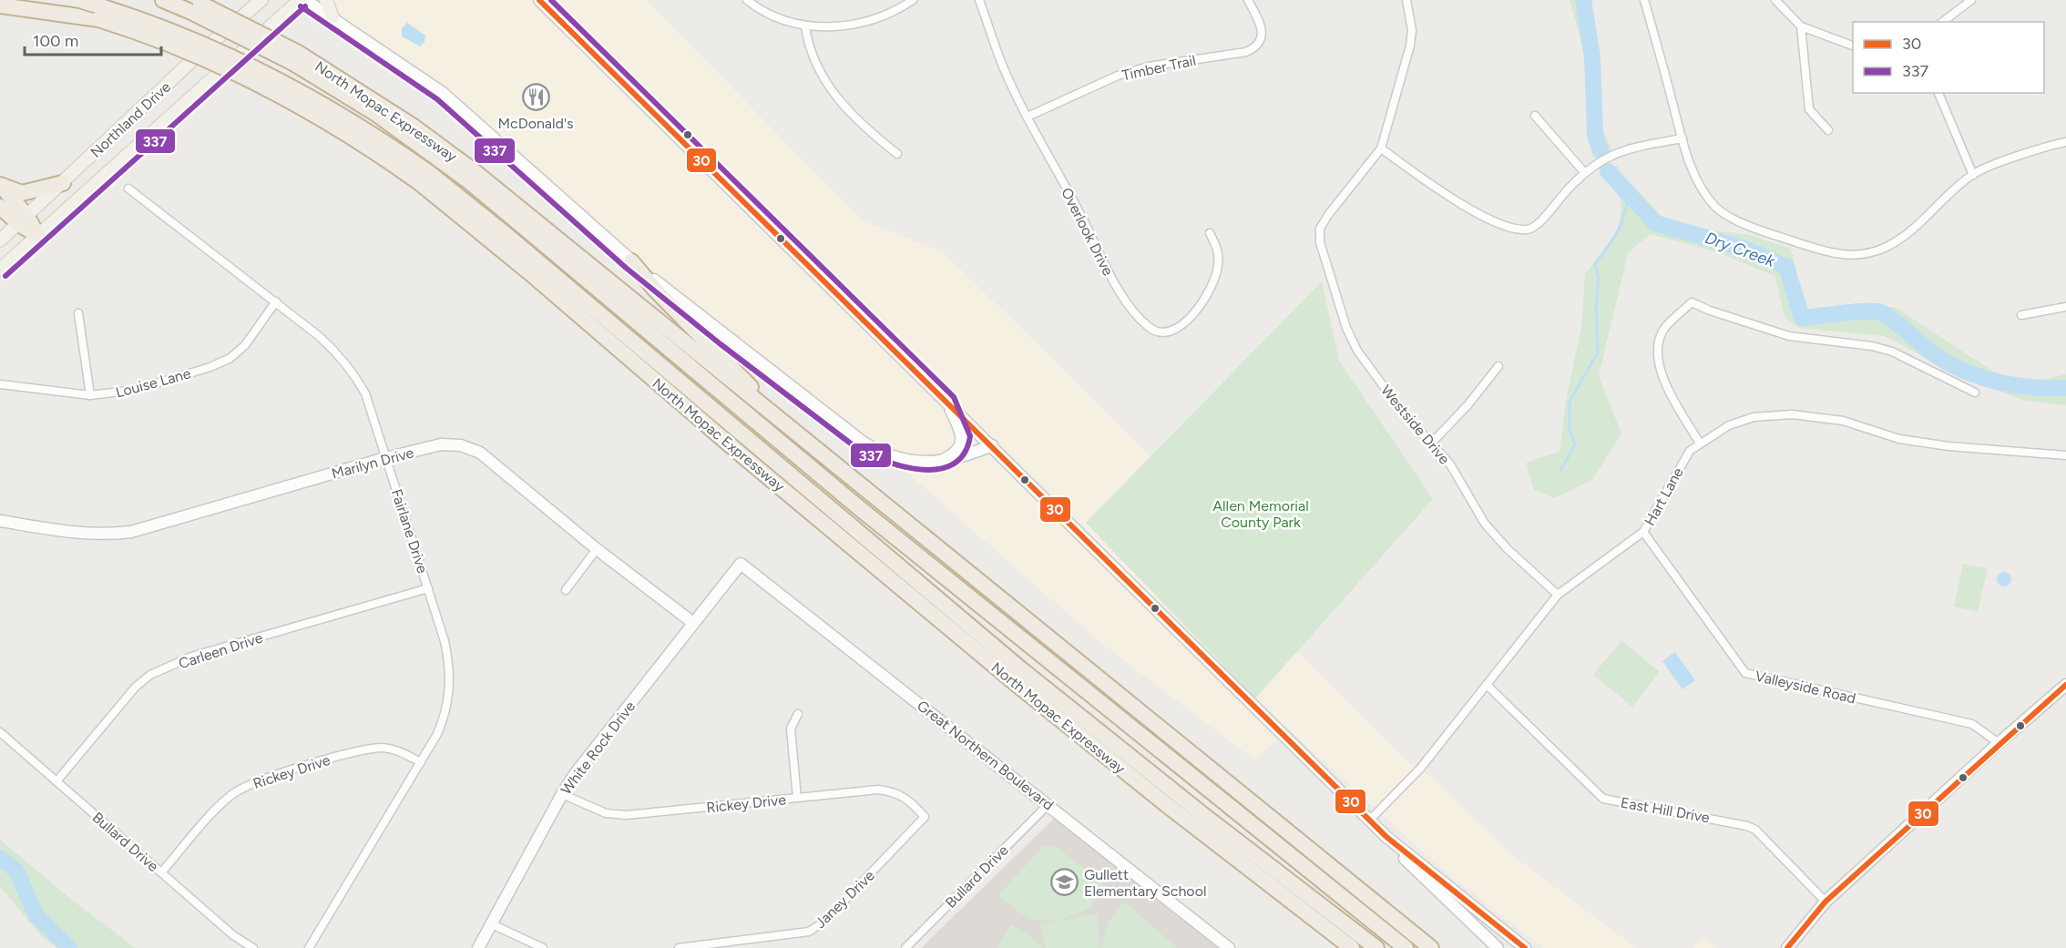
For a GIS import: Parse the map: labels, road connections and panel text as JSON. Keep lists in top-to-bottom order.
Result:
{
  "streets": {
    "highway": ["North Mopac Expressway"],
    "main road": ["Northland Drive"],
    "street": [
      "Timber Trail",
      "Overlook Drive",
      "Louise Lane",
      "Westside Drive",
      "Marilyn Drive",
      "Hart Lane",
      "Fairlane Drive",
      "Carleen Drive",
      "Valleyside Road",
      "White Rock Drive",
      "Great Northern Boulevard",
      "Rickey Drive",
      "East Hill Drive",
      "Bullard Drive",
      "Janey Drive"
    ]
  },
  "crossings": [
    ["Timber Trail", "Overlook Drive"],
    ["Louise Lane", "Fairlane Drive"],
    ["Westside Drive", "Hart Lane"],
    ["Marilyn Drive", "Fairlane Drive"],
    ["Marilyn Drive", "White Rock Drive"],
    ["Hart Lane", "Valleyside Road"],
    ["Hart Lane", "East Hill Drive"],
    ["Fairlane Drive", "Carleen Drive"],
    ["Fairlane Drive", "Rickey Drive"],
    ["Carleen Drive", "Bullard Drive"],
    ["White Rock Drive", "Great Northern Boulevard"],
    ["White Rock Drive", "Rickey Drive"],
    ["Great Northern Boulevard", "Bullard Drive"],
    ["Rickey Drive", "Bullard Drive"],
    ["Rickey Drive", "Janey Drive"]
  ],
  "water": ["Dry Creek"],
  "parks": ["Allen Memorial County Park"],
  "places": {
    "restaurant": ["McDonald's"],
    "school or university": ["Gullett Elementary School"]
  },
  "lines": ["transit line 30", "transit line 337"],
  "legend": ["30", "337"],
  "scale_bar": "100 m"
}
